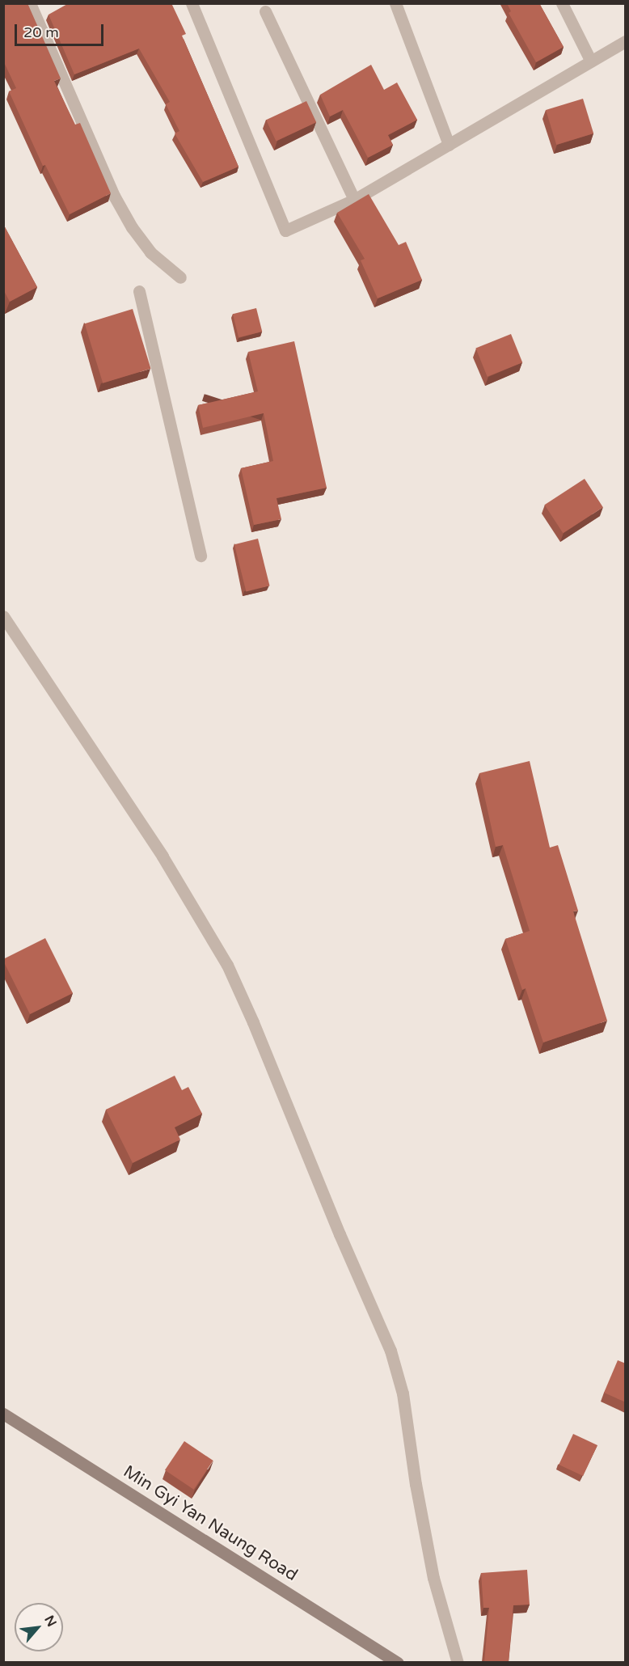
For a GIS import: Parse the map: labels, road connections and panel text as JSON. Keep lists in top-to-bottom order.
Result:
{
  "streets": {
    "street": ["Min Gyi Yan Naung Road"]
  },
  "scale_bar": "20 m",
  "north": "top right"
}
